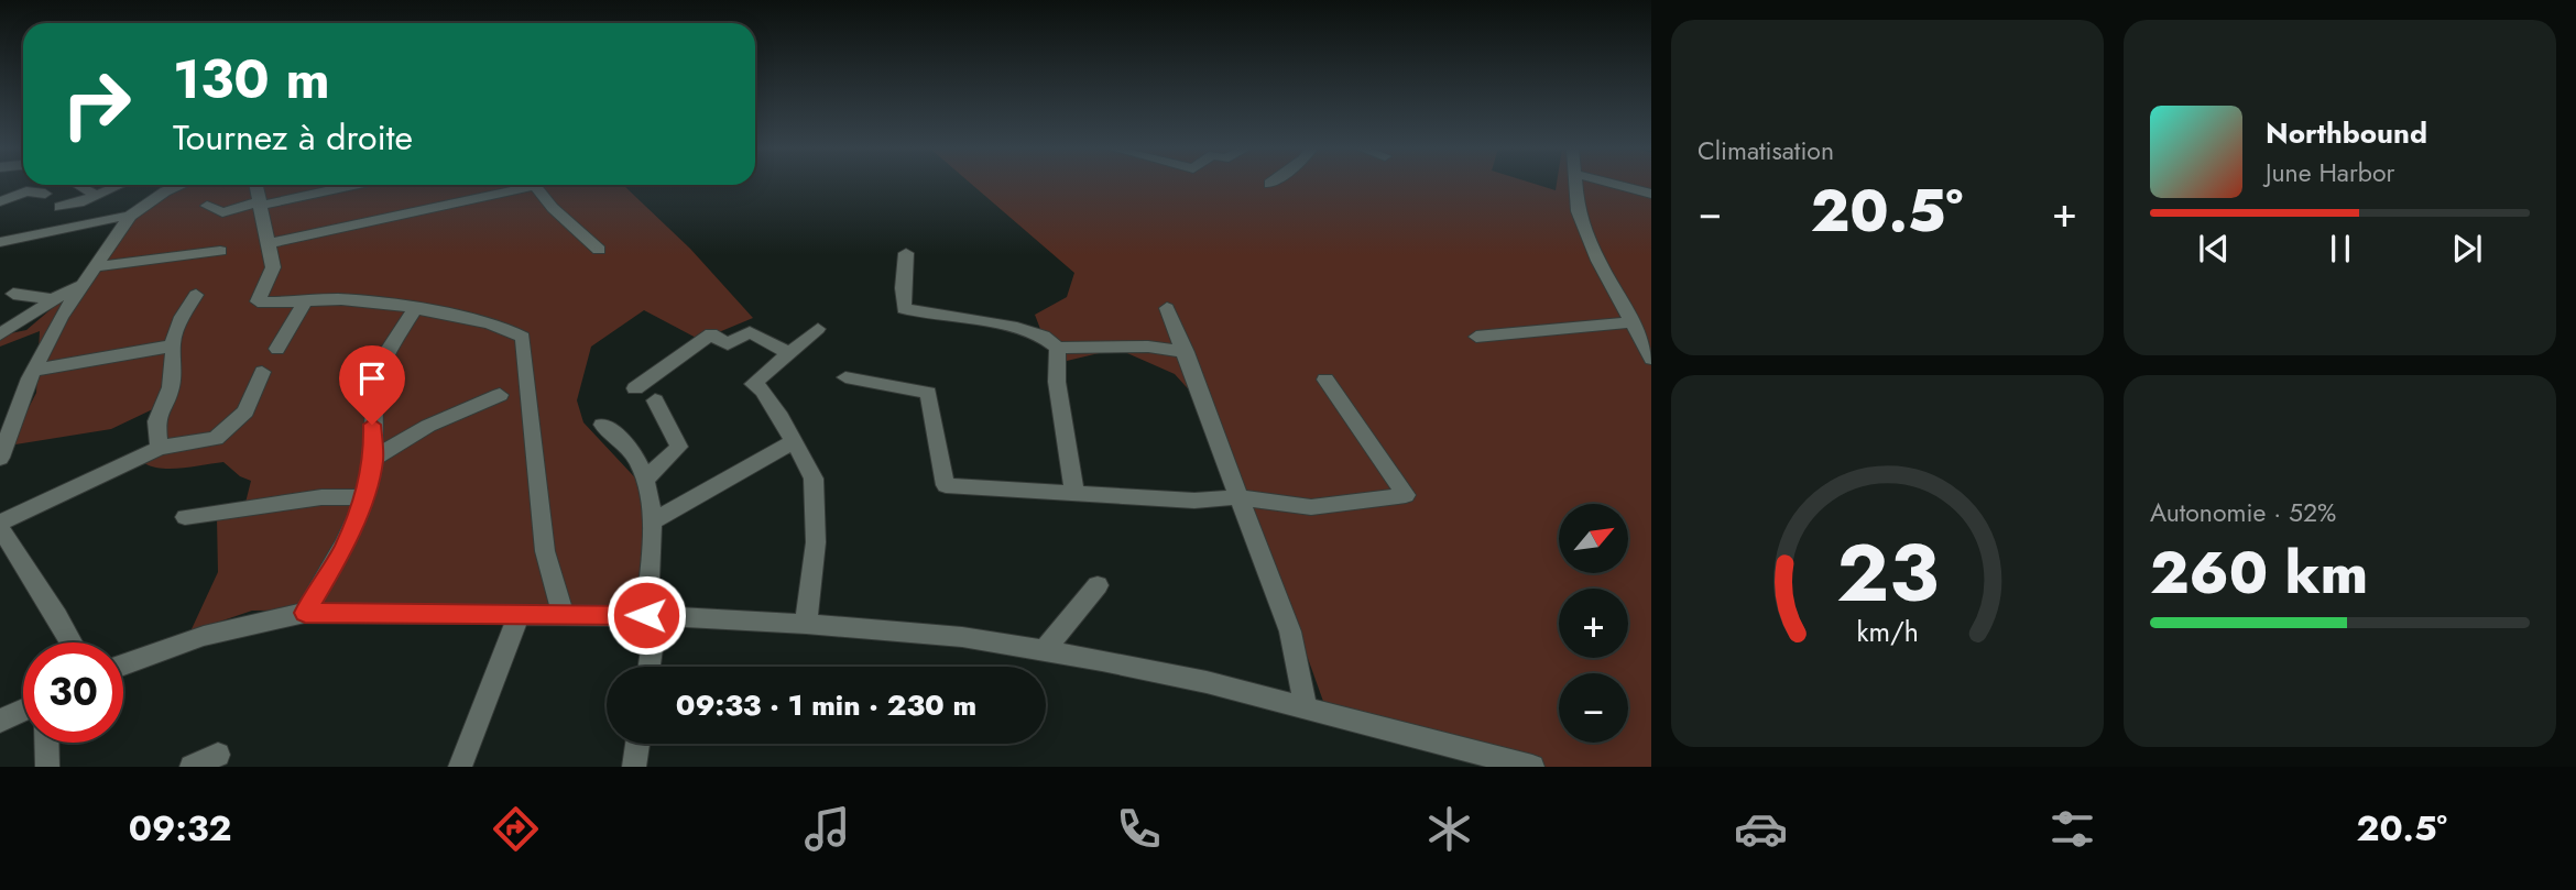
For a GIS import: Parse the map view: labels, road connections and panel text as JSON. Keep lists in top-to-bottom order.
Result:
{
  "north": "top right",
  "page": {
    "tile": [
      "Climatisation",
      ["Autonomie · 52%", "260 km"]
    ],
    "turn": ["130 m", "Tournez à droite"],
    "song": ["Northbound", "June Harbor"],
    "heat": ["−", "20.5°", "+"],
    "map_buttons": ["+", "−"],
    "limit": "30",
    "trip": "09:33 · 1 min · 230 m",
    "tabs": ["09:32", "20.5°"],
    "gauge": ["23", "km/h"]
  }
}
